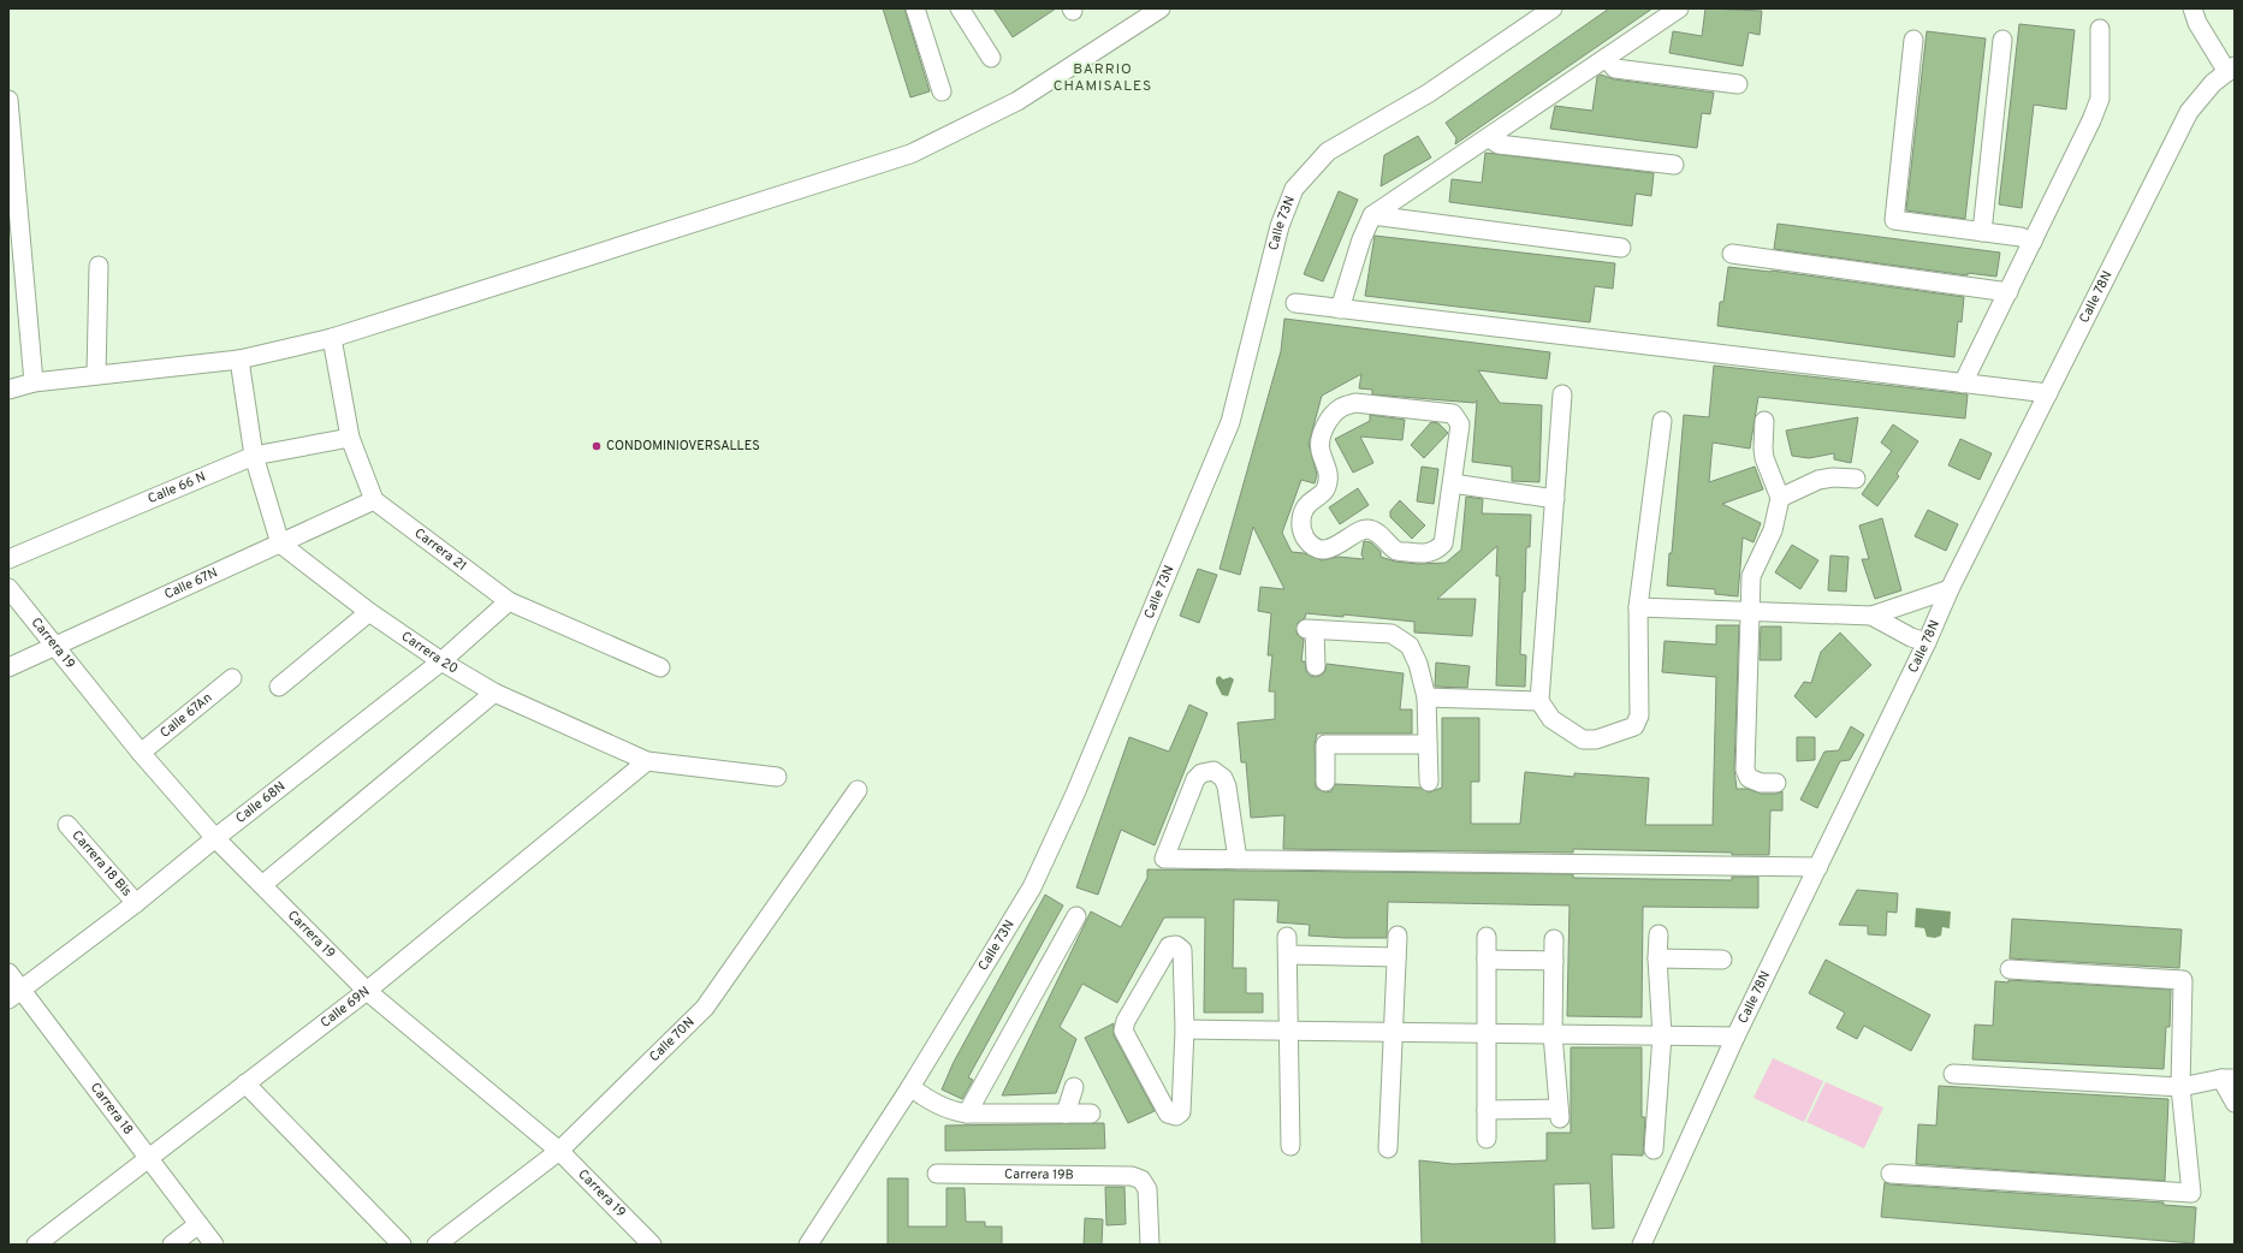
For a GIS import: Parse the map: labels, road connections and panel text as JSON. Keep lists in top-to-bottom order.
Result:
{
  "streets": {
    "street": [
      "Calle 73N",
      "Calle 78N",
      "Calle 66 N",
      "Carrera 21",
      "Calle 67N",
      "Carrera 19",
      "Carrera 20",
      "Calle 67An",
      "Calle 68N",
      "Carrera 18 Bis",
      "Calle 69N",
      "Calle 70N",
      "Carrera 18",
      "Carrera 19B"
    ]
  },
  "crossings": [
    ["Carrera 21", "Calle 67N"],
    ["Carrera 21", "Calle 68N"],
    ["Calle 67N", "Carrera 19"],
    ["Calle 67N", "Carrera 20"],
    ["Carrera 19", "Calle 67An"],
    ["Carrera 19", "Calle 68N"],
    ["Carrera 19", "Calle 69N"],
    ["Carrera 19", "Calle 70N"],
    ["Carrera 20", "Calle 68N"],
    ["Carrera 20", "Calle 69N"],
    ["Calle 68N", "Carrera 18 Bis"],
    ["Calle 68N", "Carrera 18"],
    ["Calle 69N", "Carrera 18"]
  ],
  "districts": ["BARRIO CHAMISALES"],
  "places": ["CONDOMINIOVERSALLES"]
}
